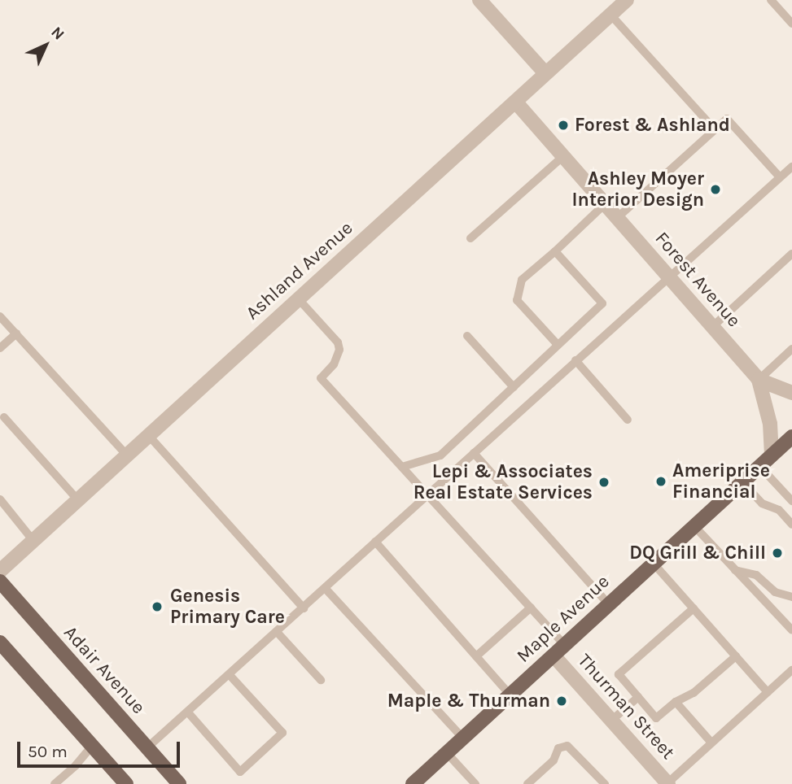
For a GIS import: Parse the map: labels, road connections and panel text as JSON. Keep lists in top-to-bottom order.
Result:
{
  "streets": {
    "main road": ["Maple Avenue", "Adair Avenue"],
    "street": ["Ashland Avenue", "Forest Avenue", "Thurman Street"]
  },
  "crossings": [
    ["Ashland Avenue", "Forest Avenue"],
    ["Forest Avenue", "Maple Avenue"],
    ["Maple Avenue", "Thurman Street"]
  ],
  "places": [
    "Forest & Ashland",
    "Ashley Moyer Interior Design",
    "Ameriprise Financial",
    "Lepi & Associates Real Estate Services",
    "DQ Grill & Chill",
    "Genesis Primary Care",
    "Maple & Thurman"
  ],
  "scale_bar": "50 m",
  "north": "top right"
}
